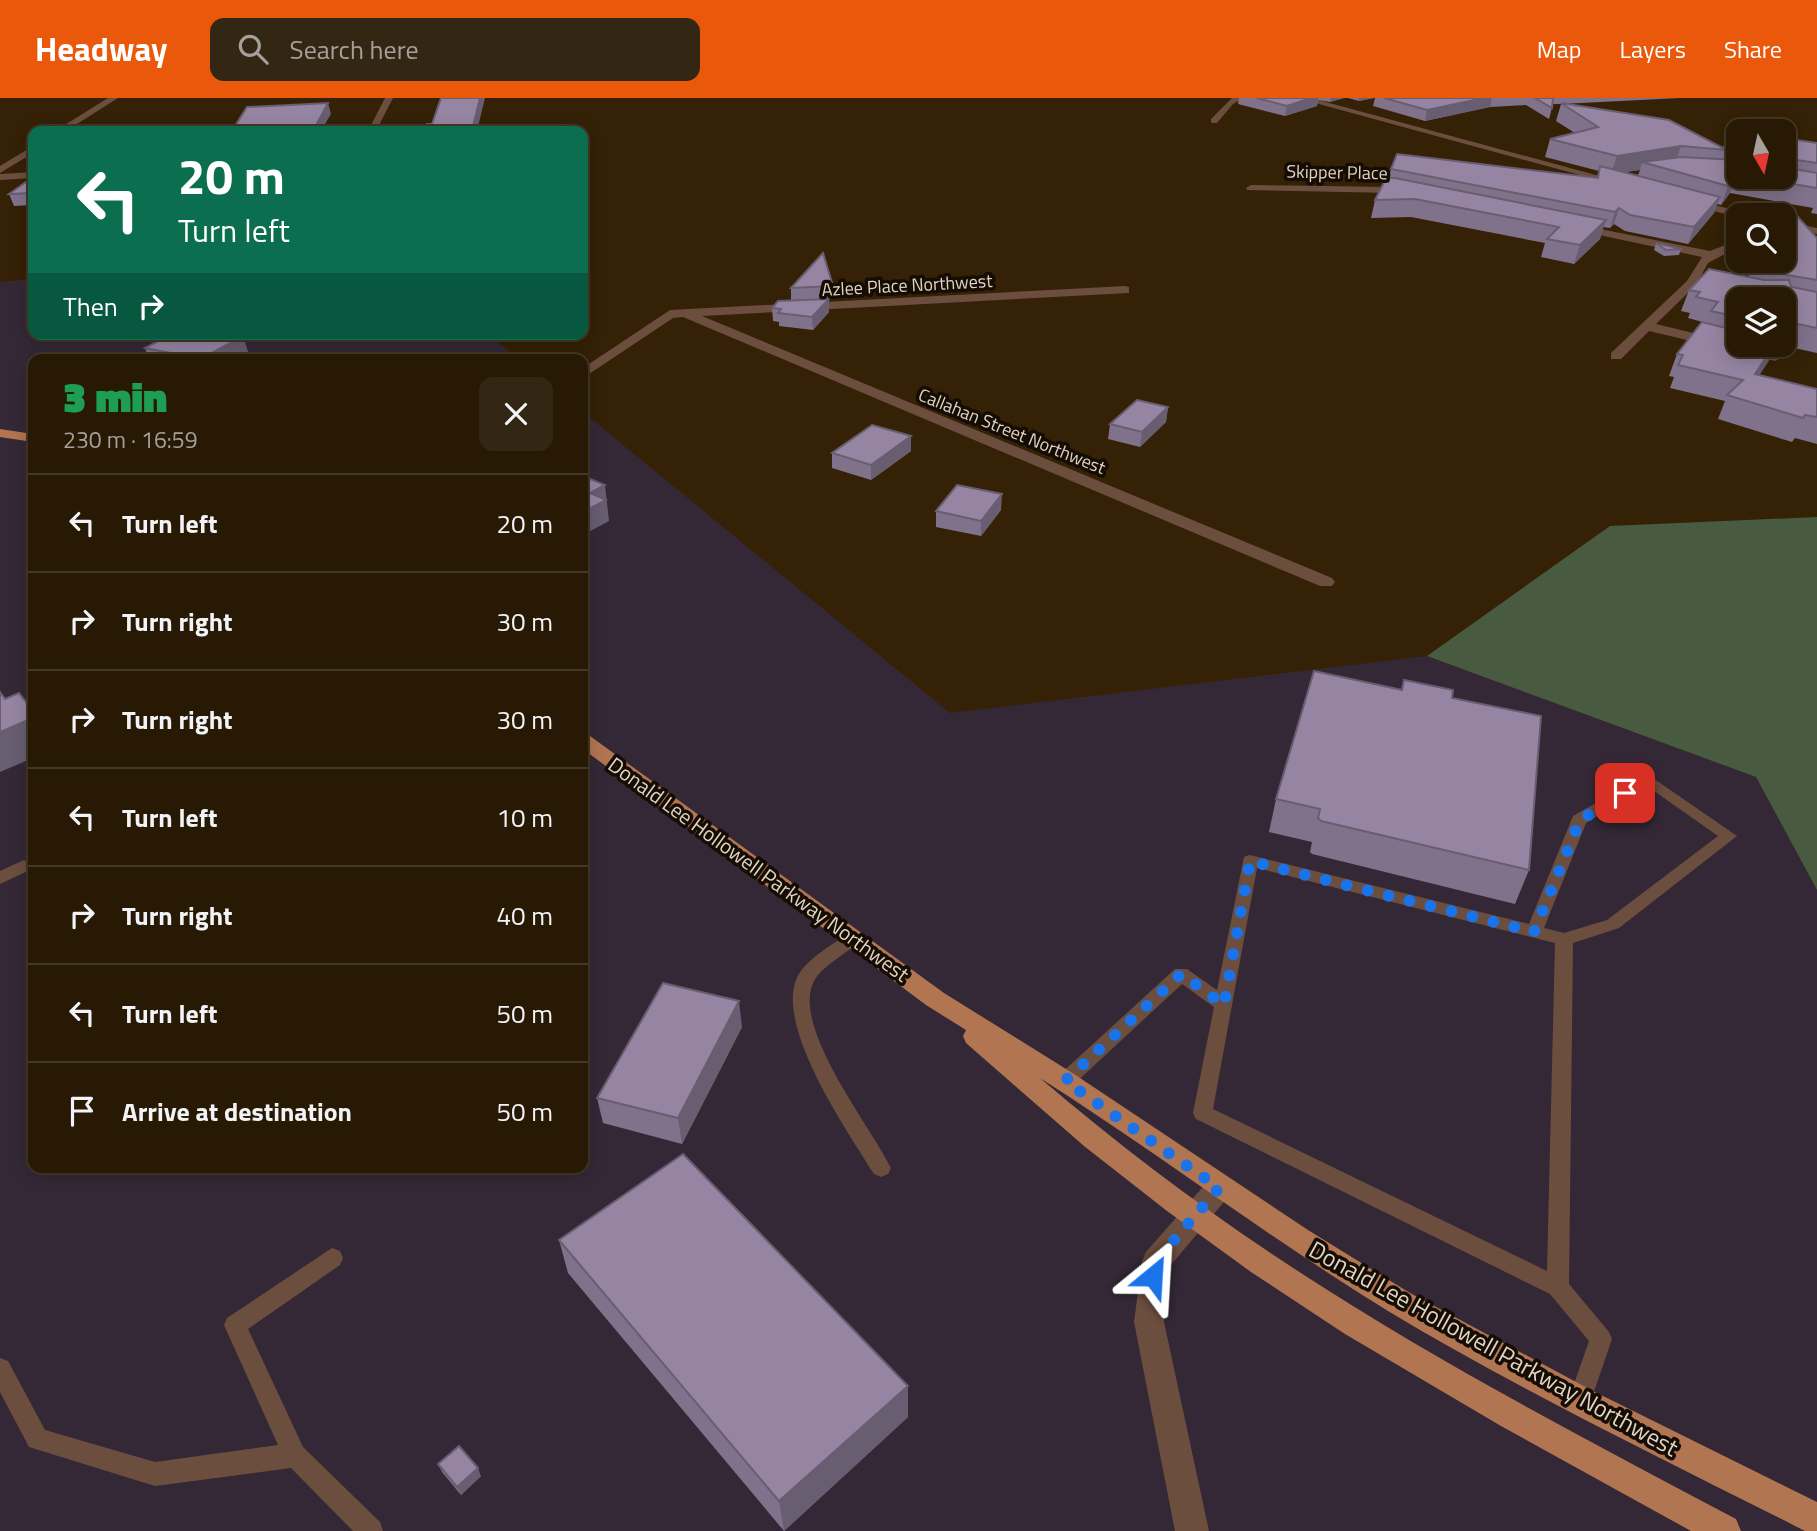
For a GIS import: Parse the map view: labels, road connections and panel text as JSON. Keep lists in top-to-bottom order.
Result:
{
  "streets": {
    "main road": ["Donald Lee Hollowell Parkway Northwest"],
    "street": ["Skipper Place", "Azlee Place Northwest", "Callahan Street Northwest"]
  },
  "crossings": [
    ["Azlee Place Northwest", "Callahan Street Northwest"]
  ],
  "north": "bottom",
  "page": {
    "header": "Headway",
    "search": "Search here",
    "nav": ["Map", "Layers", "Share"],
    "turn": ["20 m", "Turn left"],
    "then": "Then",
    "heading": ["3 min", "230 m · 16:59"],
    "list": [
      {
        "name": "Turn left",
        "value": "20 m"
      },
      {
        "name": "Turn right",
        "value": "30 m"
      },
      {
        "name": "Turn right",
        "value": "30 m"
      },
      {
        "name": "Turn left",
        "value": "10 m"
      },
      {
        "name": "Turn right",
        "value": "40 m"
      },
      {
        "name": "Turn left",
        "value": "50 m"
      },
      {
        "name": "Arrive at destination",
        "value": "50 m"
      }
    ]
  }
}
